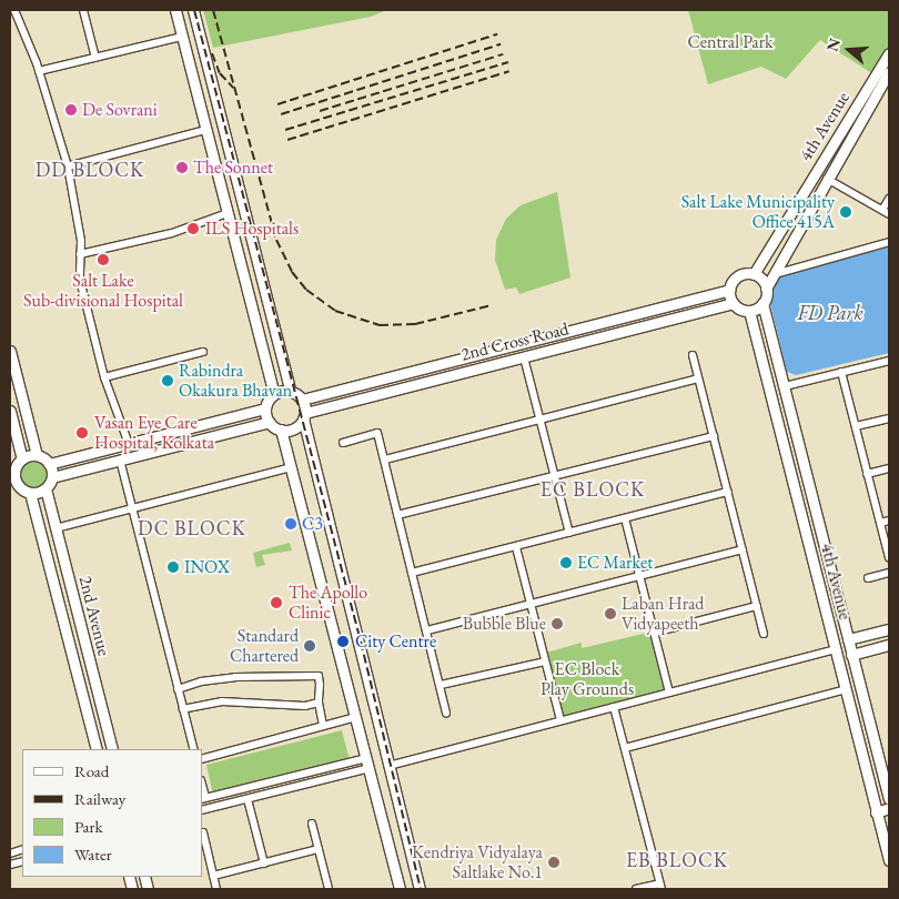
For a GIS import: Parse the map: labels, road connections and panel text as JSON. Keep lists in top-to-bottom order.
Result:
{
  "streets": {
    "main road": ["4th Avenue", "2nd Cross Road", "2nd Avenue"]
  },
  "crossings": [
    ["4th Avenue", "2nd Cross Road"]
  ],
  "districts": [
    "DD BLOCK",
    "EC BLOCK",
    "DC BLOCK",
    "EB BLOCK"
  ],
  "water": ["FD Park"],
  "parks": ["Central Park", "EC Block Play Grounds"],
  "places": [
    "De Sovrani",
    "The Sonnet",
    "Salt Lake Municipality Office 415A",
    "ILS Hospitals",
    "Salt Lake Sub-divisional Hospital",
    "Rabindra Okakura Bhavan",
    "Vasan Eye Care Hospital, Kolkata",
    "C3",
    "EC Market",
    "INOX",
    "The Apollo Clinic",
    "Laban Hrad Vidyapeeth",
    "Bubble Blue",
    "City Centre",
    "Standard Chartered",
    "Kendriya Vidyalaya Saltlake No.1"
  ],
  "legend": [
    "Road",
    "Railway",
    "Park",
    "Water"
  ],
  "north": "left"
}
